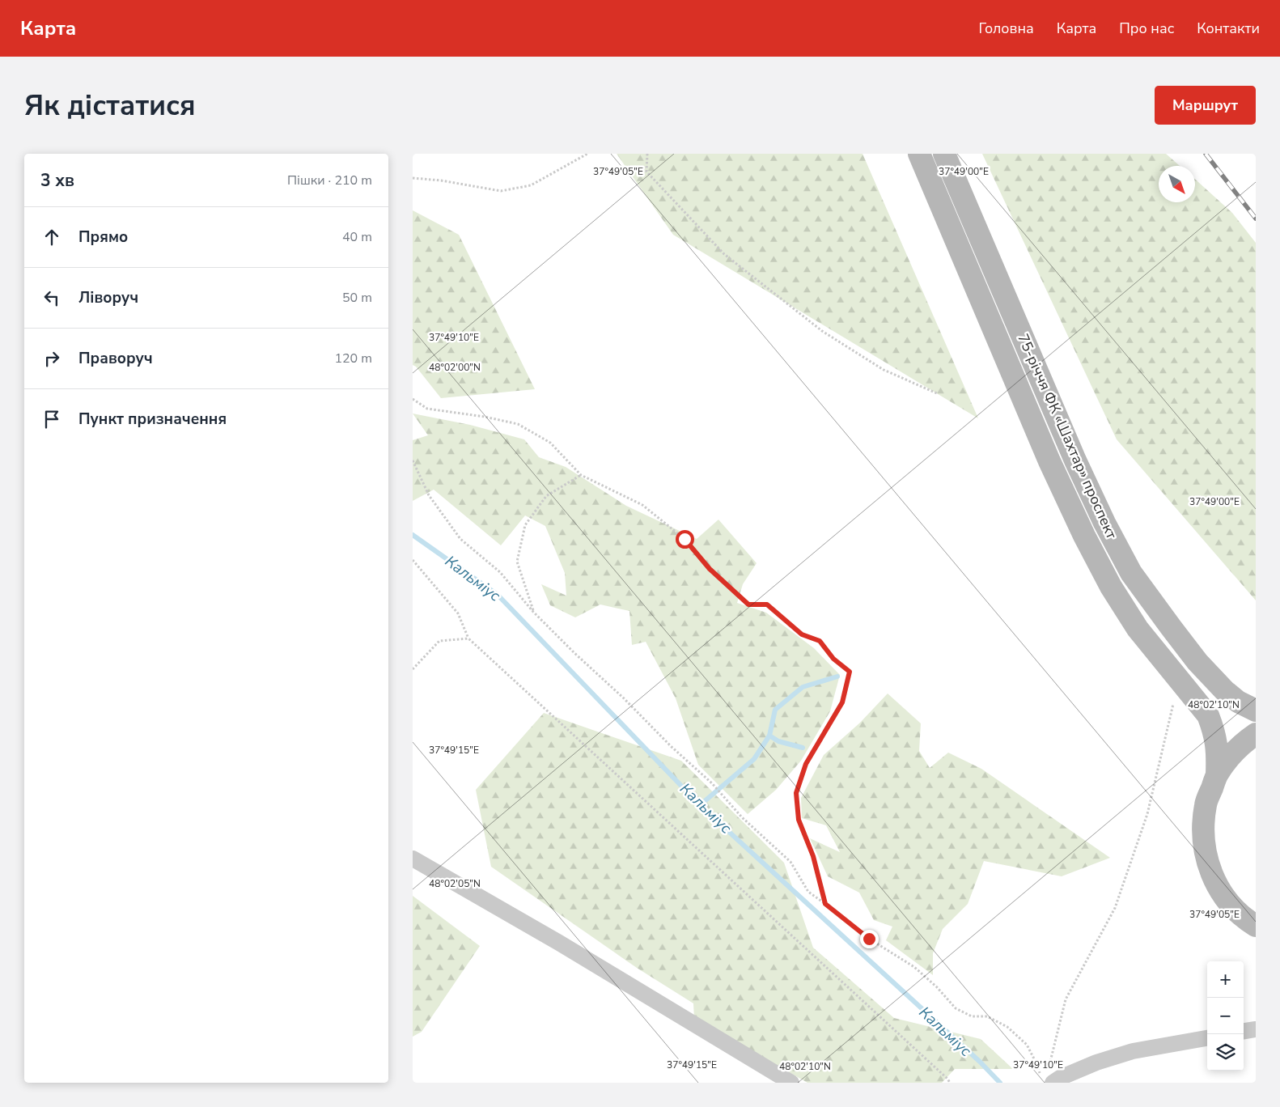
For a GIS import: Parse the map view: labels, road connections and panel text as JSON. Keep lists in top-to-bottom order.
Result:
{
  "streets": {
    "main road": ["75-річчя ФК «Шахтар» проспект"]
  },
  "water": ["Кальміус"],
  "north": "bottom right",
  "page": {
    "header": "Карта",
    "nav": [
      "Головна",
      "Карта",
      "Про нас",
      "Контакти"
    ],
    "buttons": "Маршрут",
    "title": "Як дістатися",
    "heading": ["3 хв", "Пішки · 210 m"],
    "list": [
      ["Прямо", "40 m"],
      ["Ліворуч", "50 m"],
      ["Праворуч", "120 m"],
      "Пункт призначення"
    ],
    "map_buttons": ["+", "−"]
  },
  "coordinates": [
    "37°49'05\"E",
    "37°49'00\"E",
    "37°49'10\"E",
    "48°02'00\"N",
    "48°02'10\"N",
    "37°49'15\"E",
    "48°02'05\"N"
  ]
}
